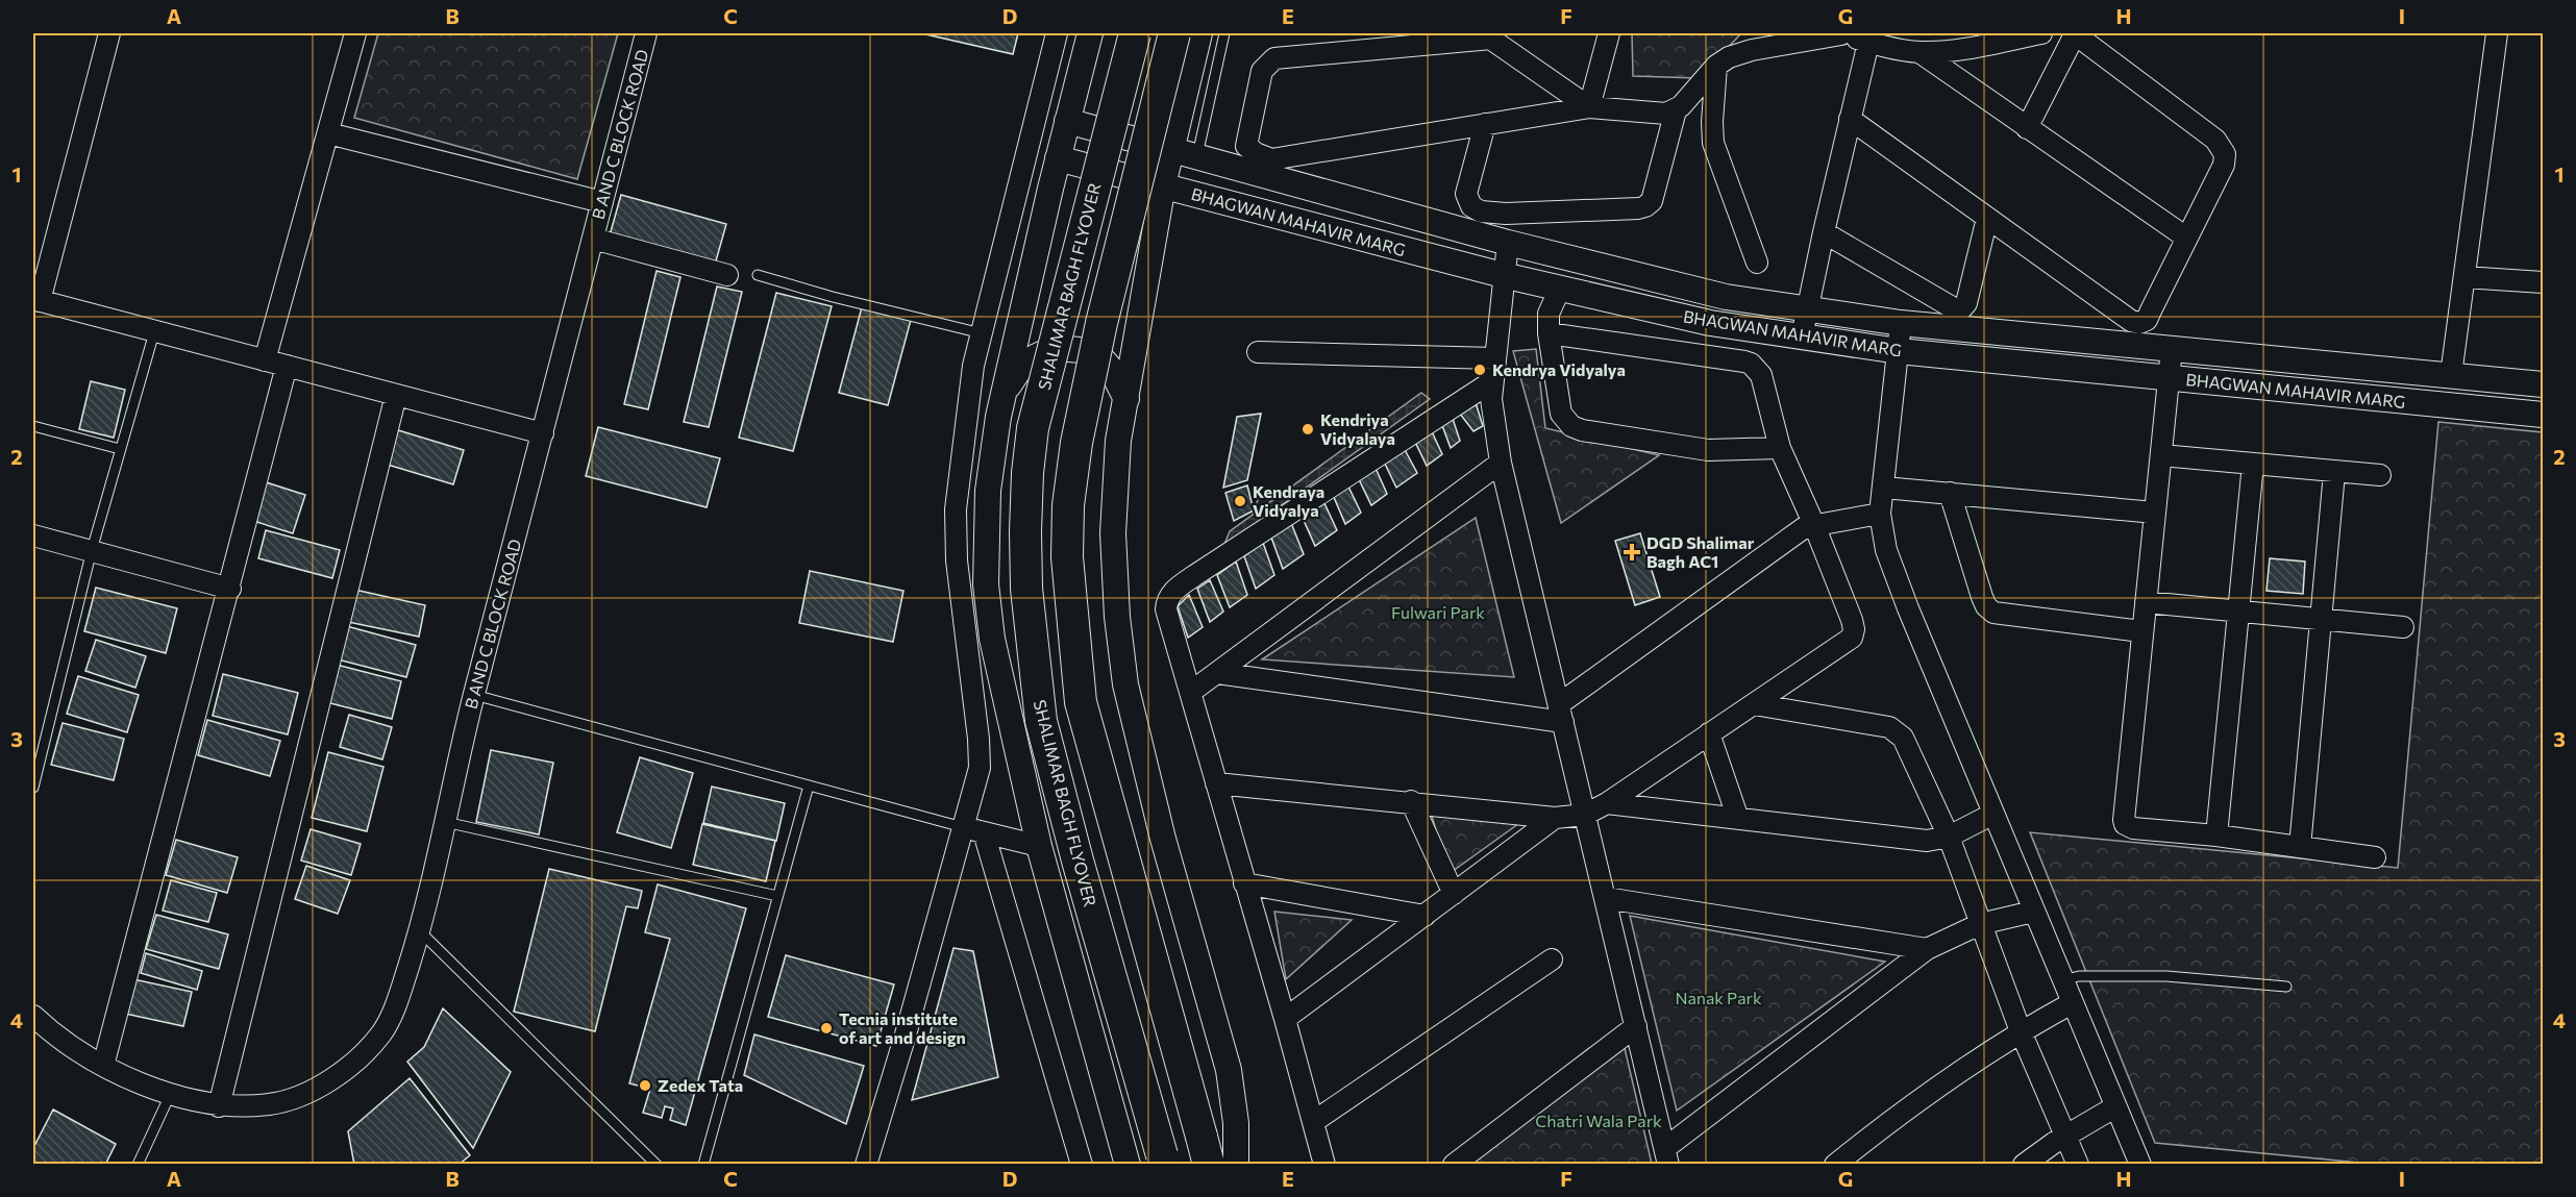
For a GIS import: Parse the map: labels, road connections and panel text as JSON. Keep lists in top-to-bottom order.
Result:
{
  "streets": {
    "main road": ["SHALIMAR BAGH FLYOVER"],
    "street": ["B AND C BLOCK ROAD", "BHAGWAN MAHAVIR MARG"]
  },
  "parks": ["Fulwari Park", "Nanak Park", "Chatri Wala Park"],
  "places": {
    "other": [
      "Kendrya Vidyalya",
      "Kendriya Vidyalaya",
      "Kendraya Vidyalya",
      "Tecnia institute of art and design",
      "Zedex Tata"
    ],
    "health": ["DGD Shalimar Bagh AC1"]
  },
  "grid": {
    "columns": [
      "A",
      "B",
      "C",
      "D",
      "E",
      "F",
      "G",
      "H",
      "I"
    ],
    "rows": [
      "1",
      "2",
      "3",
      "4"
    ]
  }
}
